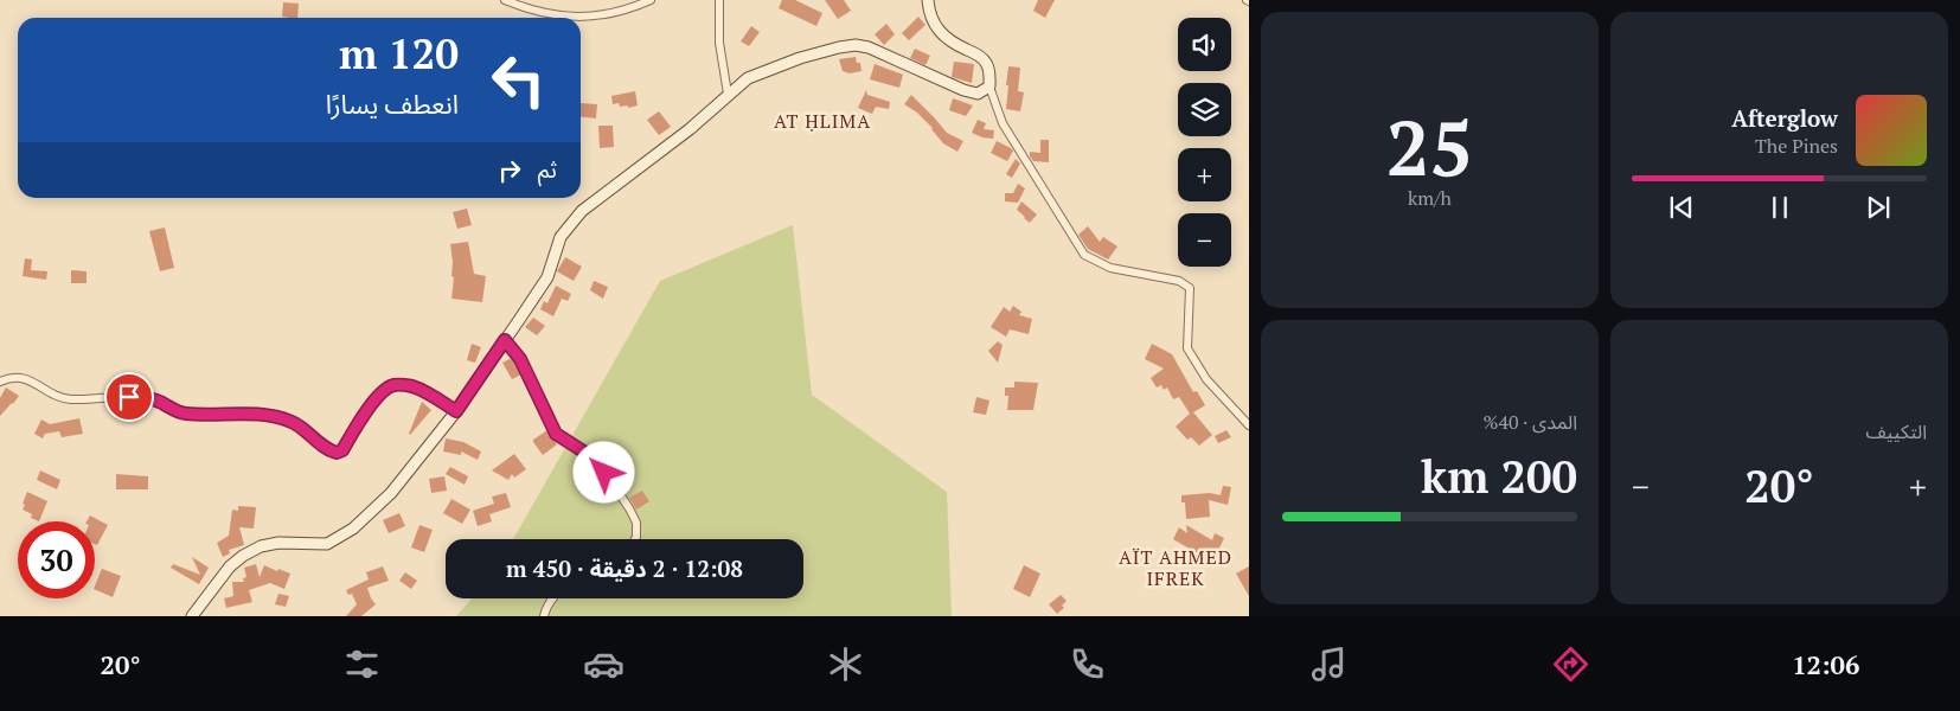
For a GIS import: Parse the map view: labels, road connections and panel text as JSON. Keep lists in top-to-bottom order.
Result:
{
  "districts": ["AT ḤLIMA", "AÏT AHMED IFREK"],
  "page": {
    "tile": [
      ["25", "km/h"],
      "التكييف",
      ["المدى · 40%", "200 km"]
    ],
    "map_buttons": ["+", "−"],
    "turn": ["120 m", "انعطف يسارًا"],
    "song": ["Afterglow", "The Pines"],
    "then": "ثم",
    "heat": ["−", "20°", "+"],
    "limit": "30",
    "trip": "12:08 · 2 دقيقة · 450 m",
    "tabs": ["12:06", "20°"]
  }
}
